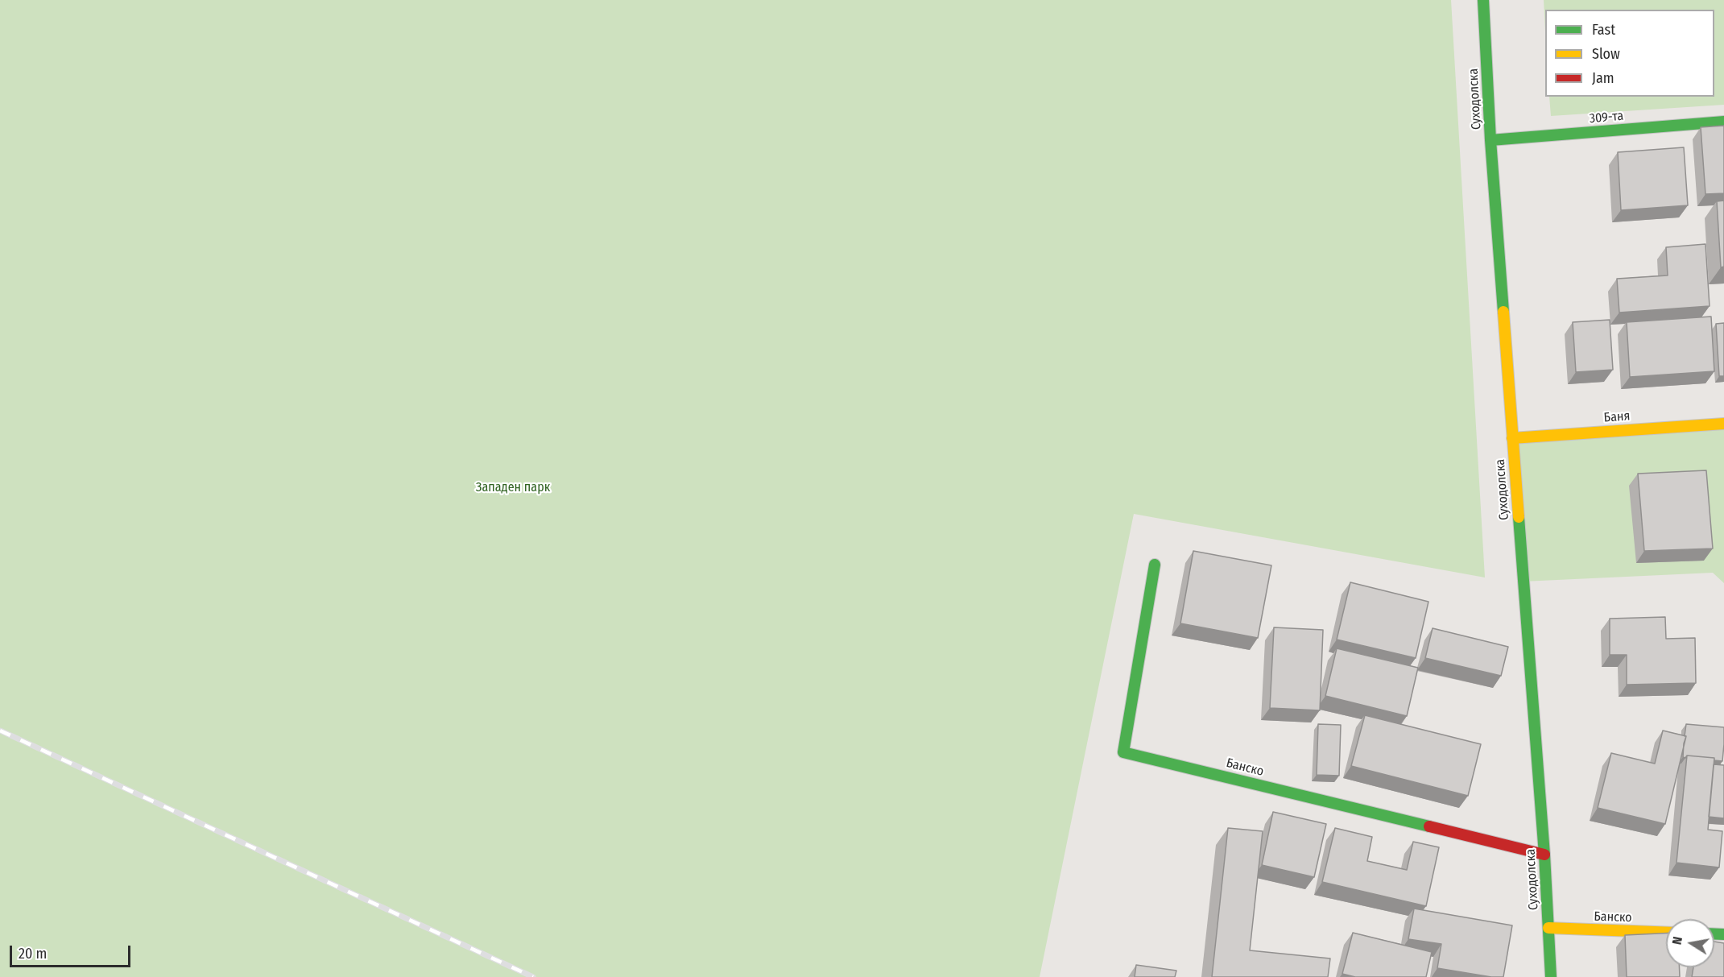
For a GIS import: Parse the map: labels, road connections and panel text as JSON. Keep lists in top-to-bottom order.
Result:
{
  "streets": {
    "street": [
      "Суходолска",
      "309-та",
      "Баня",
      "Банско"
    ]
  },
  "crossings": [
    ["Суходолска", "309-та"],
    ["Суходолска", "Баня"],
    ["Суходолска", "Банско"]
  ],
  "parks": ["Западен парк"],
  "legend": ["Fast", "Slow", "Jam"],
  "scale_bar": "20 m",
  "north": "left"
}
